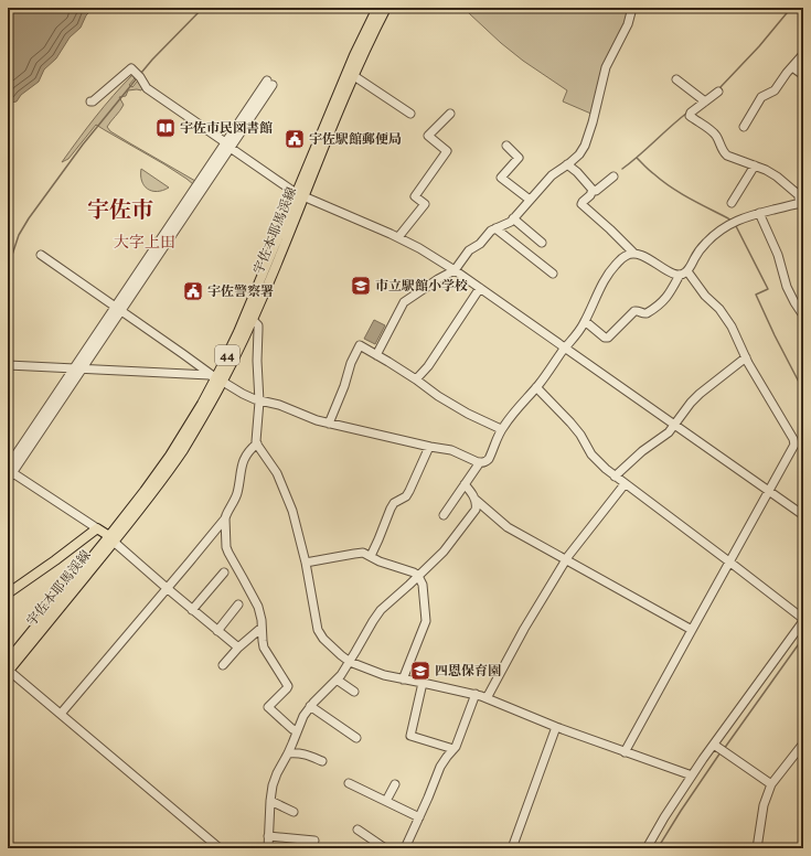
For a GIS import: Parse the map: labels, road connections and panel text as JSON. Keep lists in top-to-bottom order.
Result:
{
  "streets": {
    "main road": ["宇佐本耶馬渓線", "44"]
  },
  "districts": ["宇佐市", "大字上田"],
  "places": {
    "library": ["宇佐市民図書館"],
    "public building": ["宇佐駅館郵便局", "宇佐警察署"],
    "school or university": ["市立駅館小学校", "四恩保育園"]
  }
}
